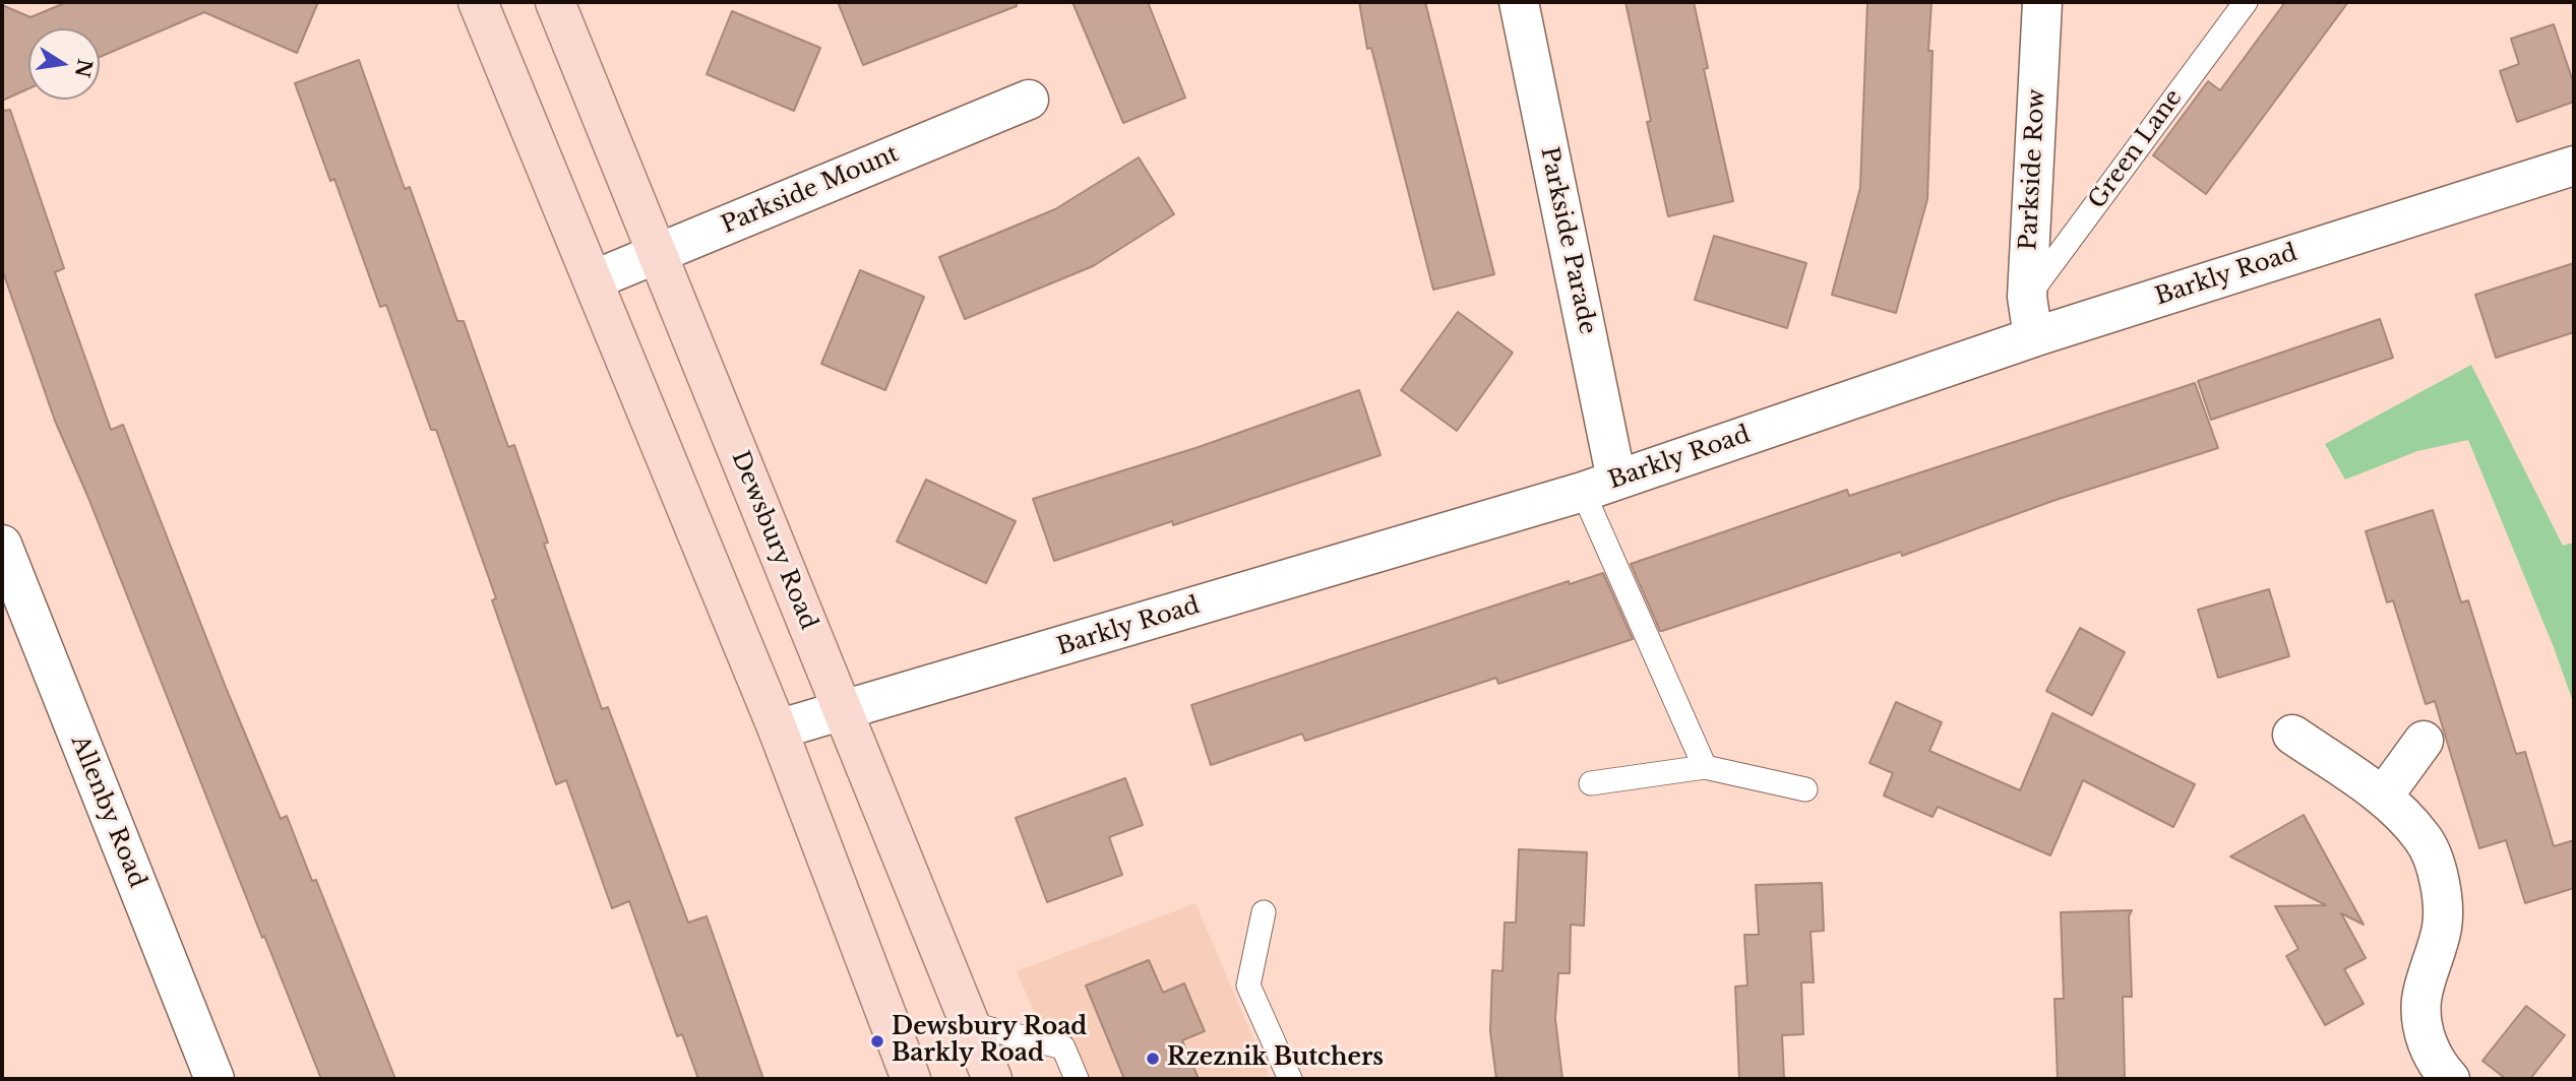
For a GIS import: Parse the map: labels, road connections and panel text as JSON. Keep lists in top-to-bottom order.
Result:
{
  "streets": {
    "main road": ["Dewsbury Road"],
    "street": [
      "Parkside Row",
      "Parkside Mount",
      "Parkside Parade",
      "Barkly Road",
      "Allenby Road"
    ],
    "lane": ["Green Lane"]
  },
  "crossings": [
    ["Green Lane", "Parkside Row"],
    ["Parkside Row", "Barkly Road"],
    ["Parkside Mount", "Dewsbury Road"],
    ["Parkside Parade", "Barkly Road"],
    ["Barkly Road", "Dewsbury Road"]
  ],
  "places": ["Dewsbury Road Barkly Road", "Rzeznik Butchers"],
  "north": "right"
}
